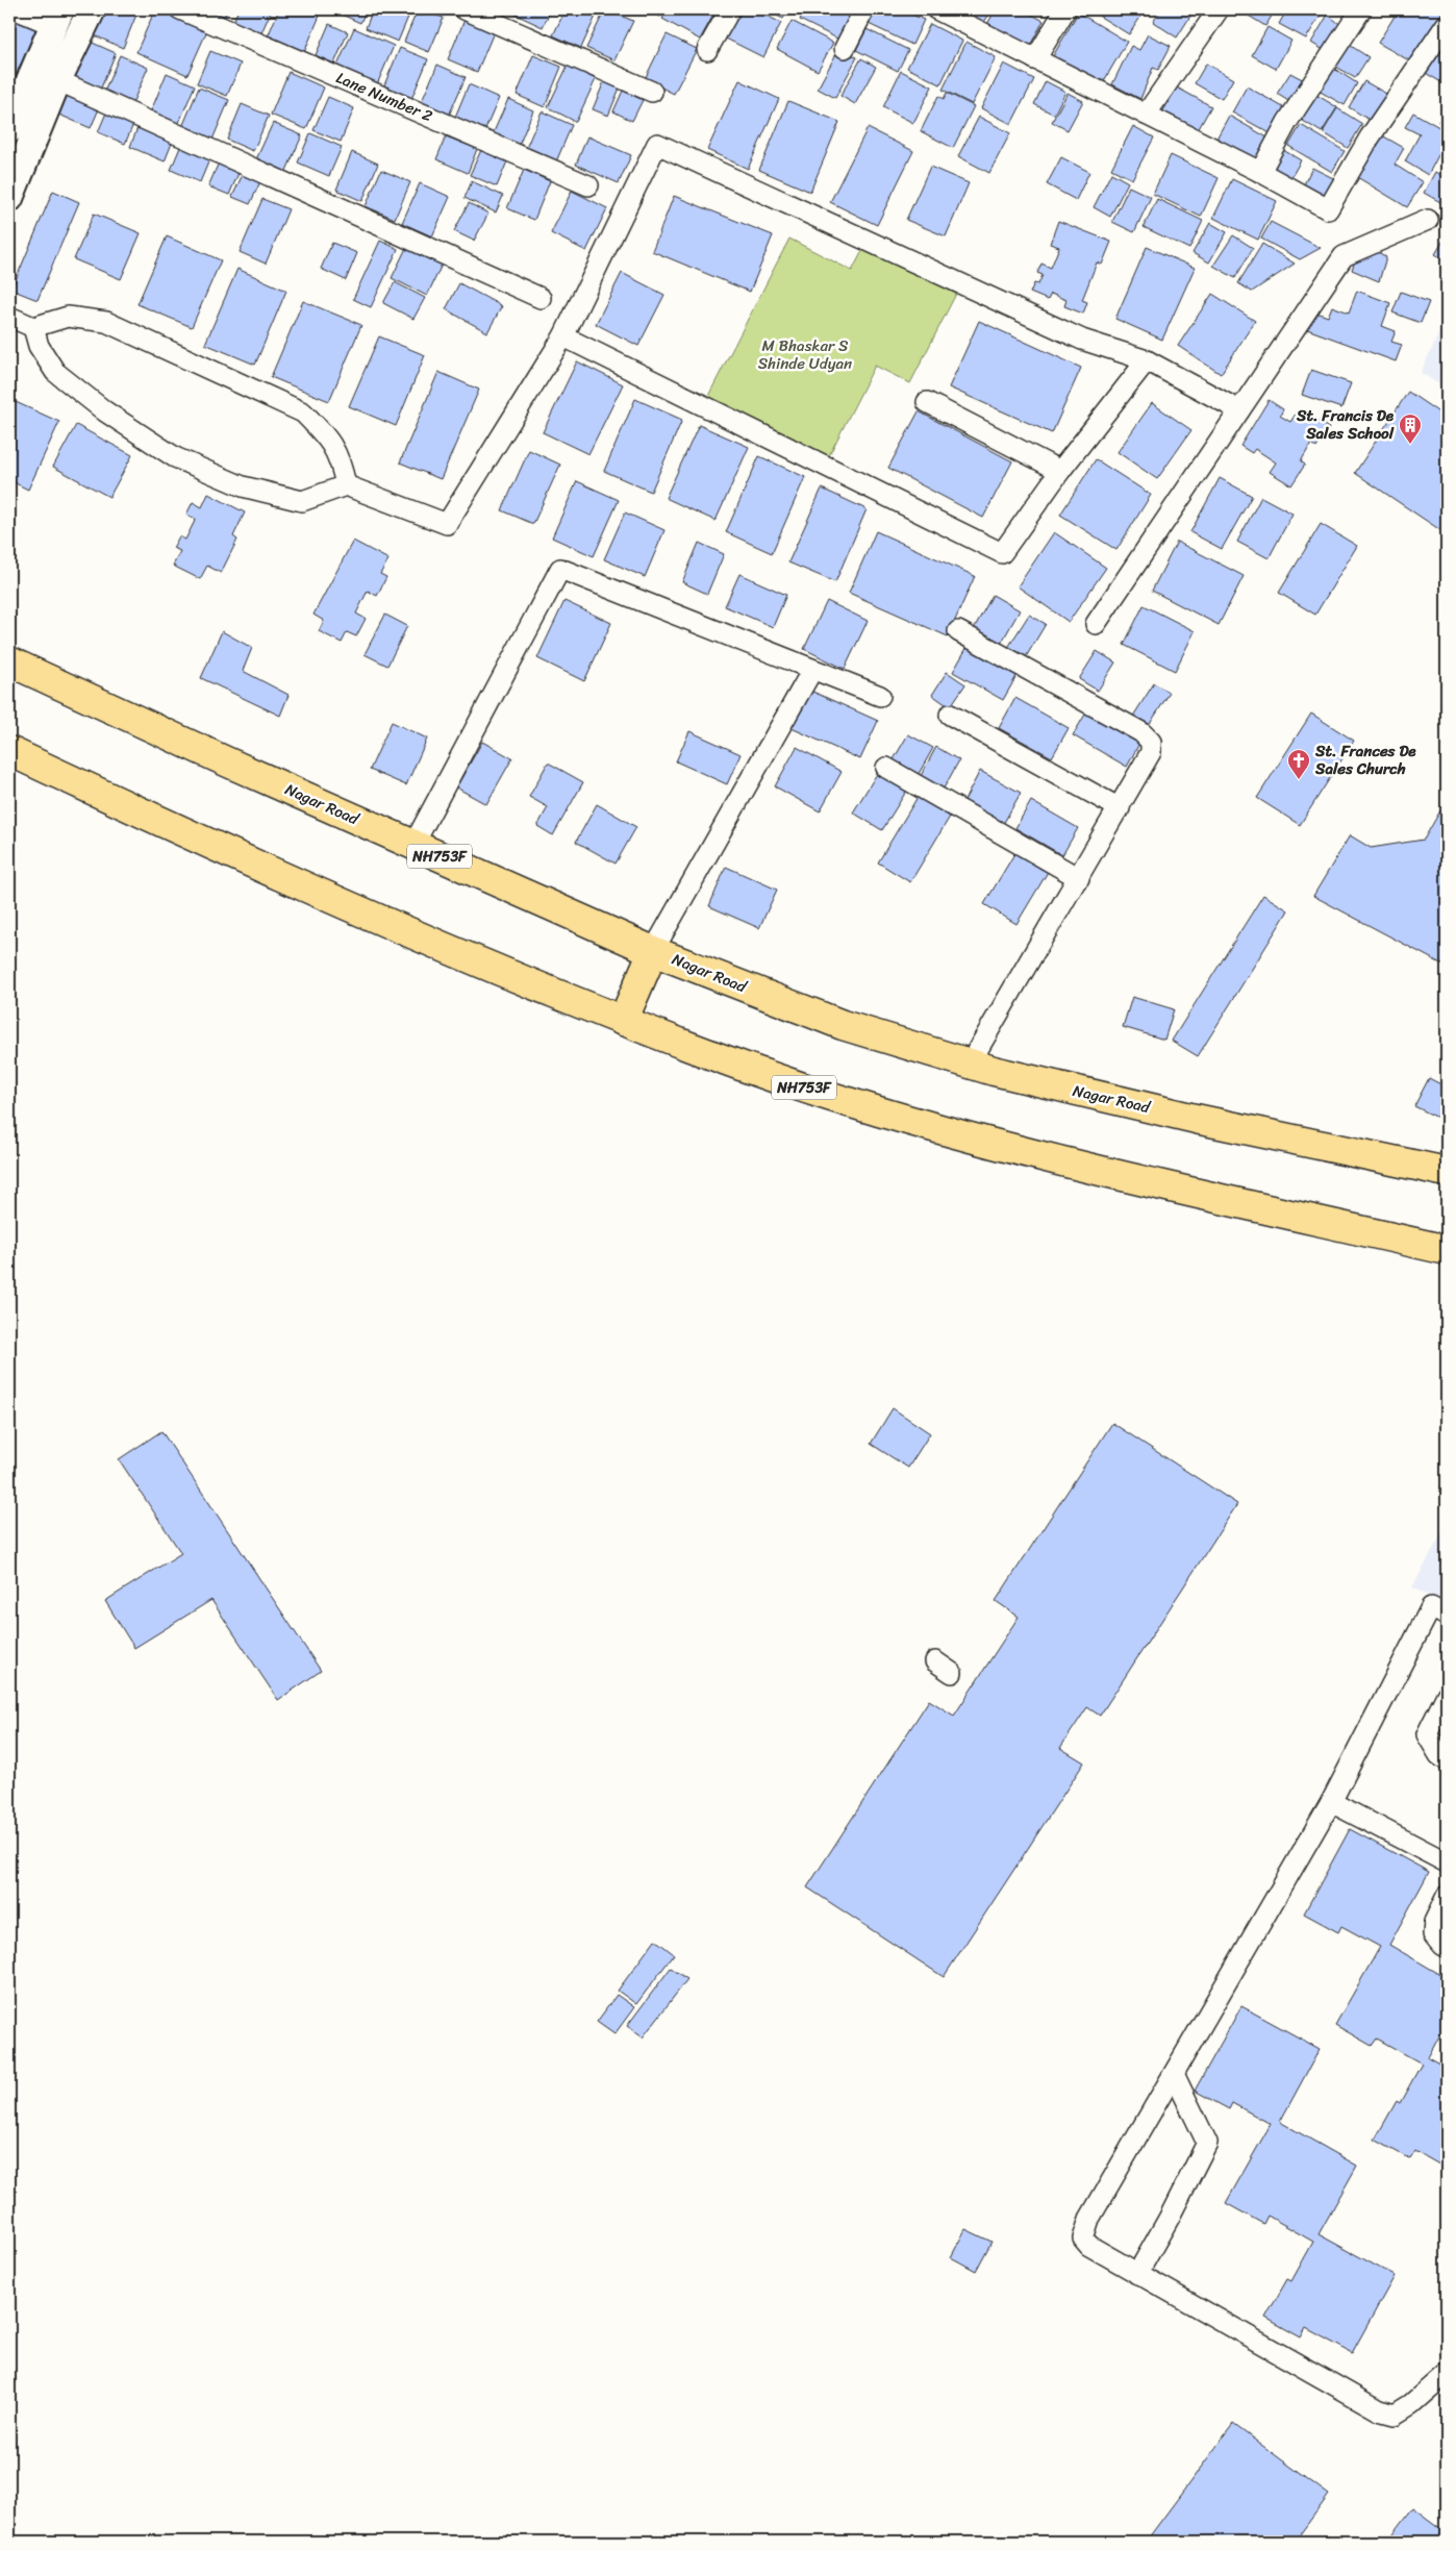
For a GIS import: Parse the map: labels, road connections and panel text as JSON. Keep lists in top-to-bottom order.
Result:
{
  "streets": {
    "highway": ["Nagar Road", "NH753F"],
    "street": ["Lane Number 2"]
  },
  "parks": ["M Bhaskar S Shinde Udyan"],
  "places": {
    "building": ["St. Francis De Sales School"],
    "church": ["St. Frances De Sales Church"]
  }
}
